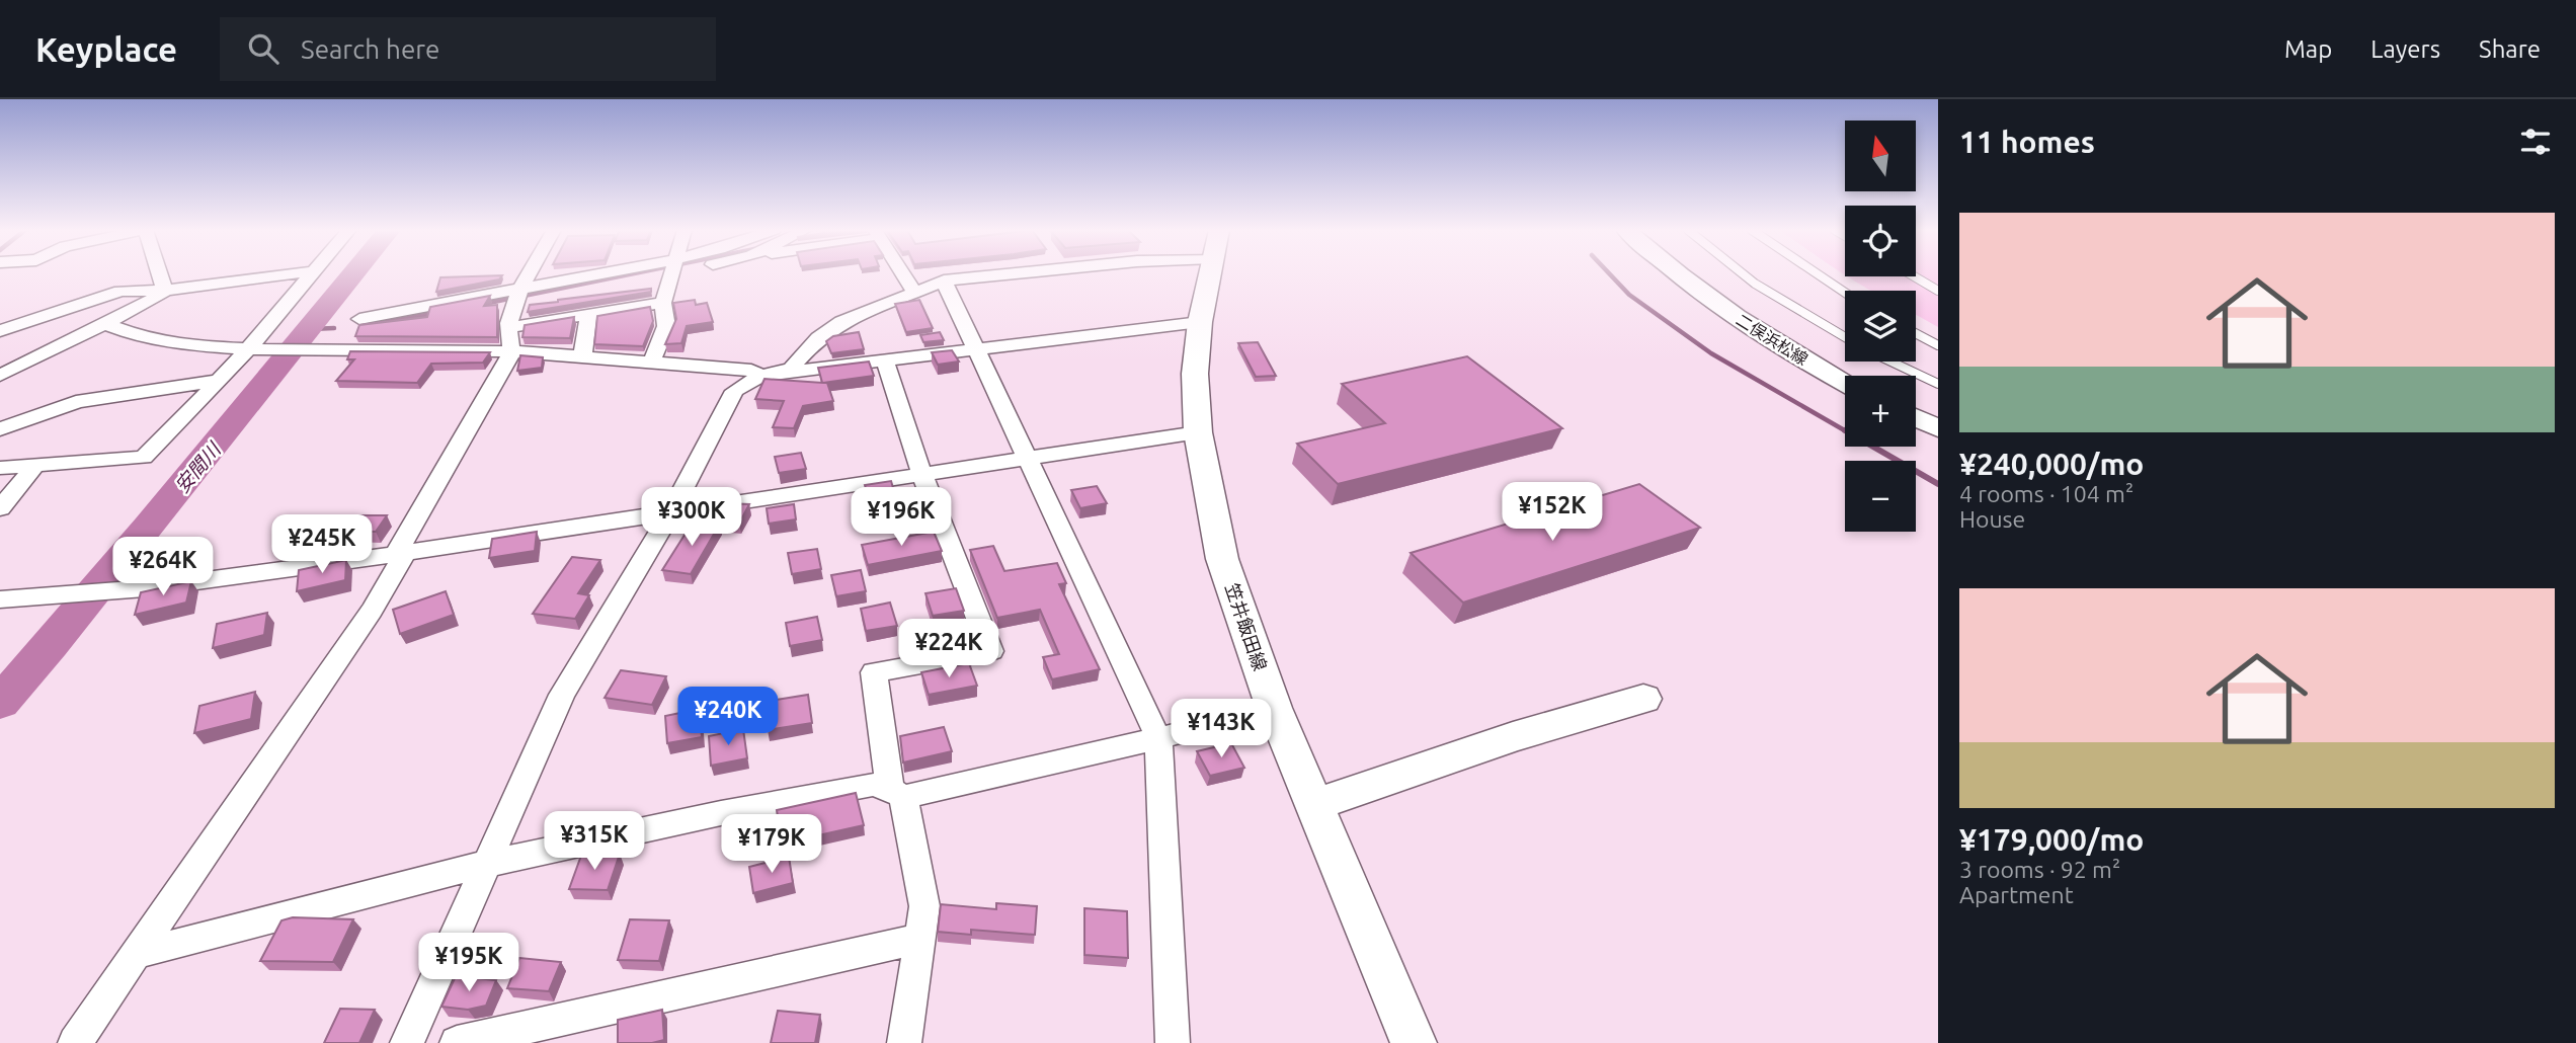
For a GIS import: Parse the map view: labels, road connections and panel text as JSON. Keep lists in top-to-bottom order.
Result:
{
  "streets": {
    "main road": ["二俣浜松線", "笠井飯田線"]
  },
  "water": ["安間川"],
  "north": "top",
  "page": {
    "header": "Keyplace",
    "search": "Search here",
    "nav": ["Map", "Layers", "Share"],
    "heading": "11 homes",
    "map_buttons": ["+", "−"],
    "list": [
      {
        "name": "¥240,000/mo",
        "note": "4 rooms · 104 m² · House"
      },
      {
        "name": "¥179,000/mo",
        "note": "3 rooms · 92 m² · Apartment"
      }
    ],
    "price": [
      "¥152K",
      "¥300K",
      "¥196K",
      "¥245K",
      "¥264K",
      "¥224K",
      "¥240K",
      "¥143K",
      "¥315K",
      "¥179K",
      "¥195K"
    ]
  }
}
